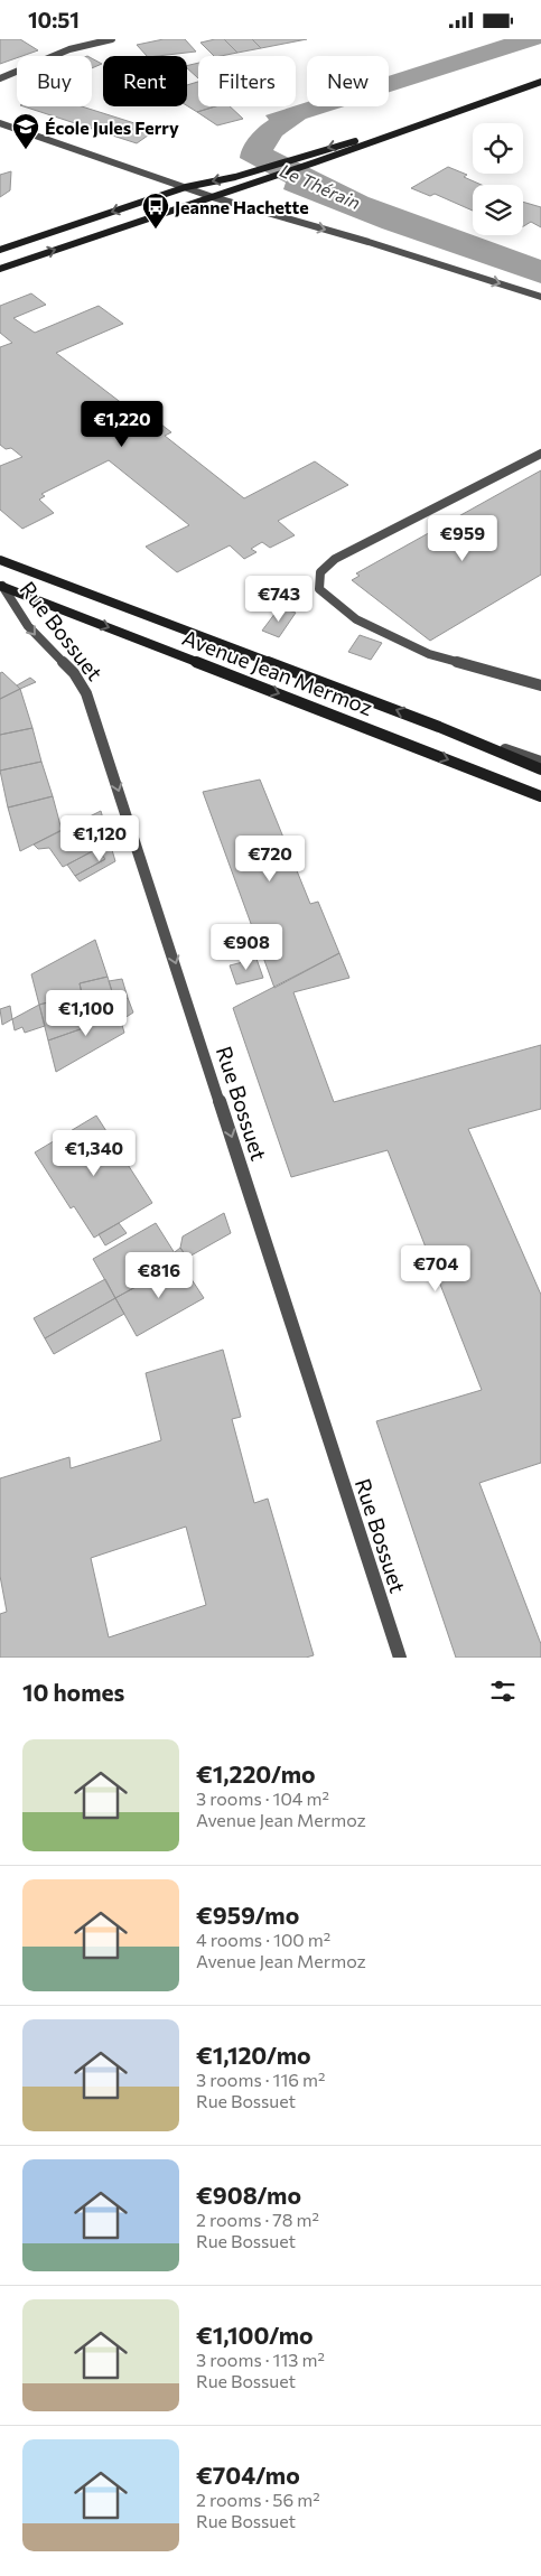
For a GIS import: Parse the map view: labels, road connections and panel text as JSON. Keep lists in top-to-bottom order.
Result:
{
  "streets": {
    "main road": ["Avenue Jean Mermoz"],
    "street": ["Rue Bossuet"]
  },
  "crossings": [
    ["Rue Bossuet", "Avenue Jean Mermoz"]
  ],
  "one_way": ["Rue Bossuet"],
  "water": ["Le Thérain"],
  "places": {
    "school or university": ["École Jules Ferry"],
    "bus stop": ["Jeanne Hachette"]
  },
  "page": {
    "status": "10:51",
    "chip": [
      "Buy",
      "Rent",
      "Filters",
      "New"
    ],
    "price": [
      "€1,220",
      "€959",
      "€743",
      "€1,120",
      "€720",
      "€908",
      "€1,100",
      "€1,340",
      "€704",
      "€816"
    ],
    "heading": "10 homes",
    "list": [
      {
        "name": "€1,220/mo",
        "note": "3 rooms · 104 m² · Avenue Jean Mermoz"
      },
      {
        "name": "€959/mo",
        "note": "4 rooms · 100 m² · Avenue Jean Mermoz"
      },
      {
        "name": "€1,120/mo",
        "note": "3 rooms · 116 m² · Rue Bossuet"
      },
      {
        "name": "€908/mo",
        "note": "2 rooms · 78 m² · Rue Bossuet"
      },
      {
        "name": "€1,100/mo",
        "note": "3 rooms · 113 m² · Rue Bossuet"
      },
      {
        "name": "€704/mo",
        "note": "2 rooms · 56 m² · Rue Bossuet"
      }
    ]
  }
}
